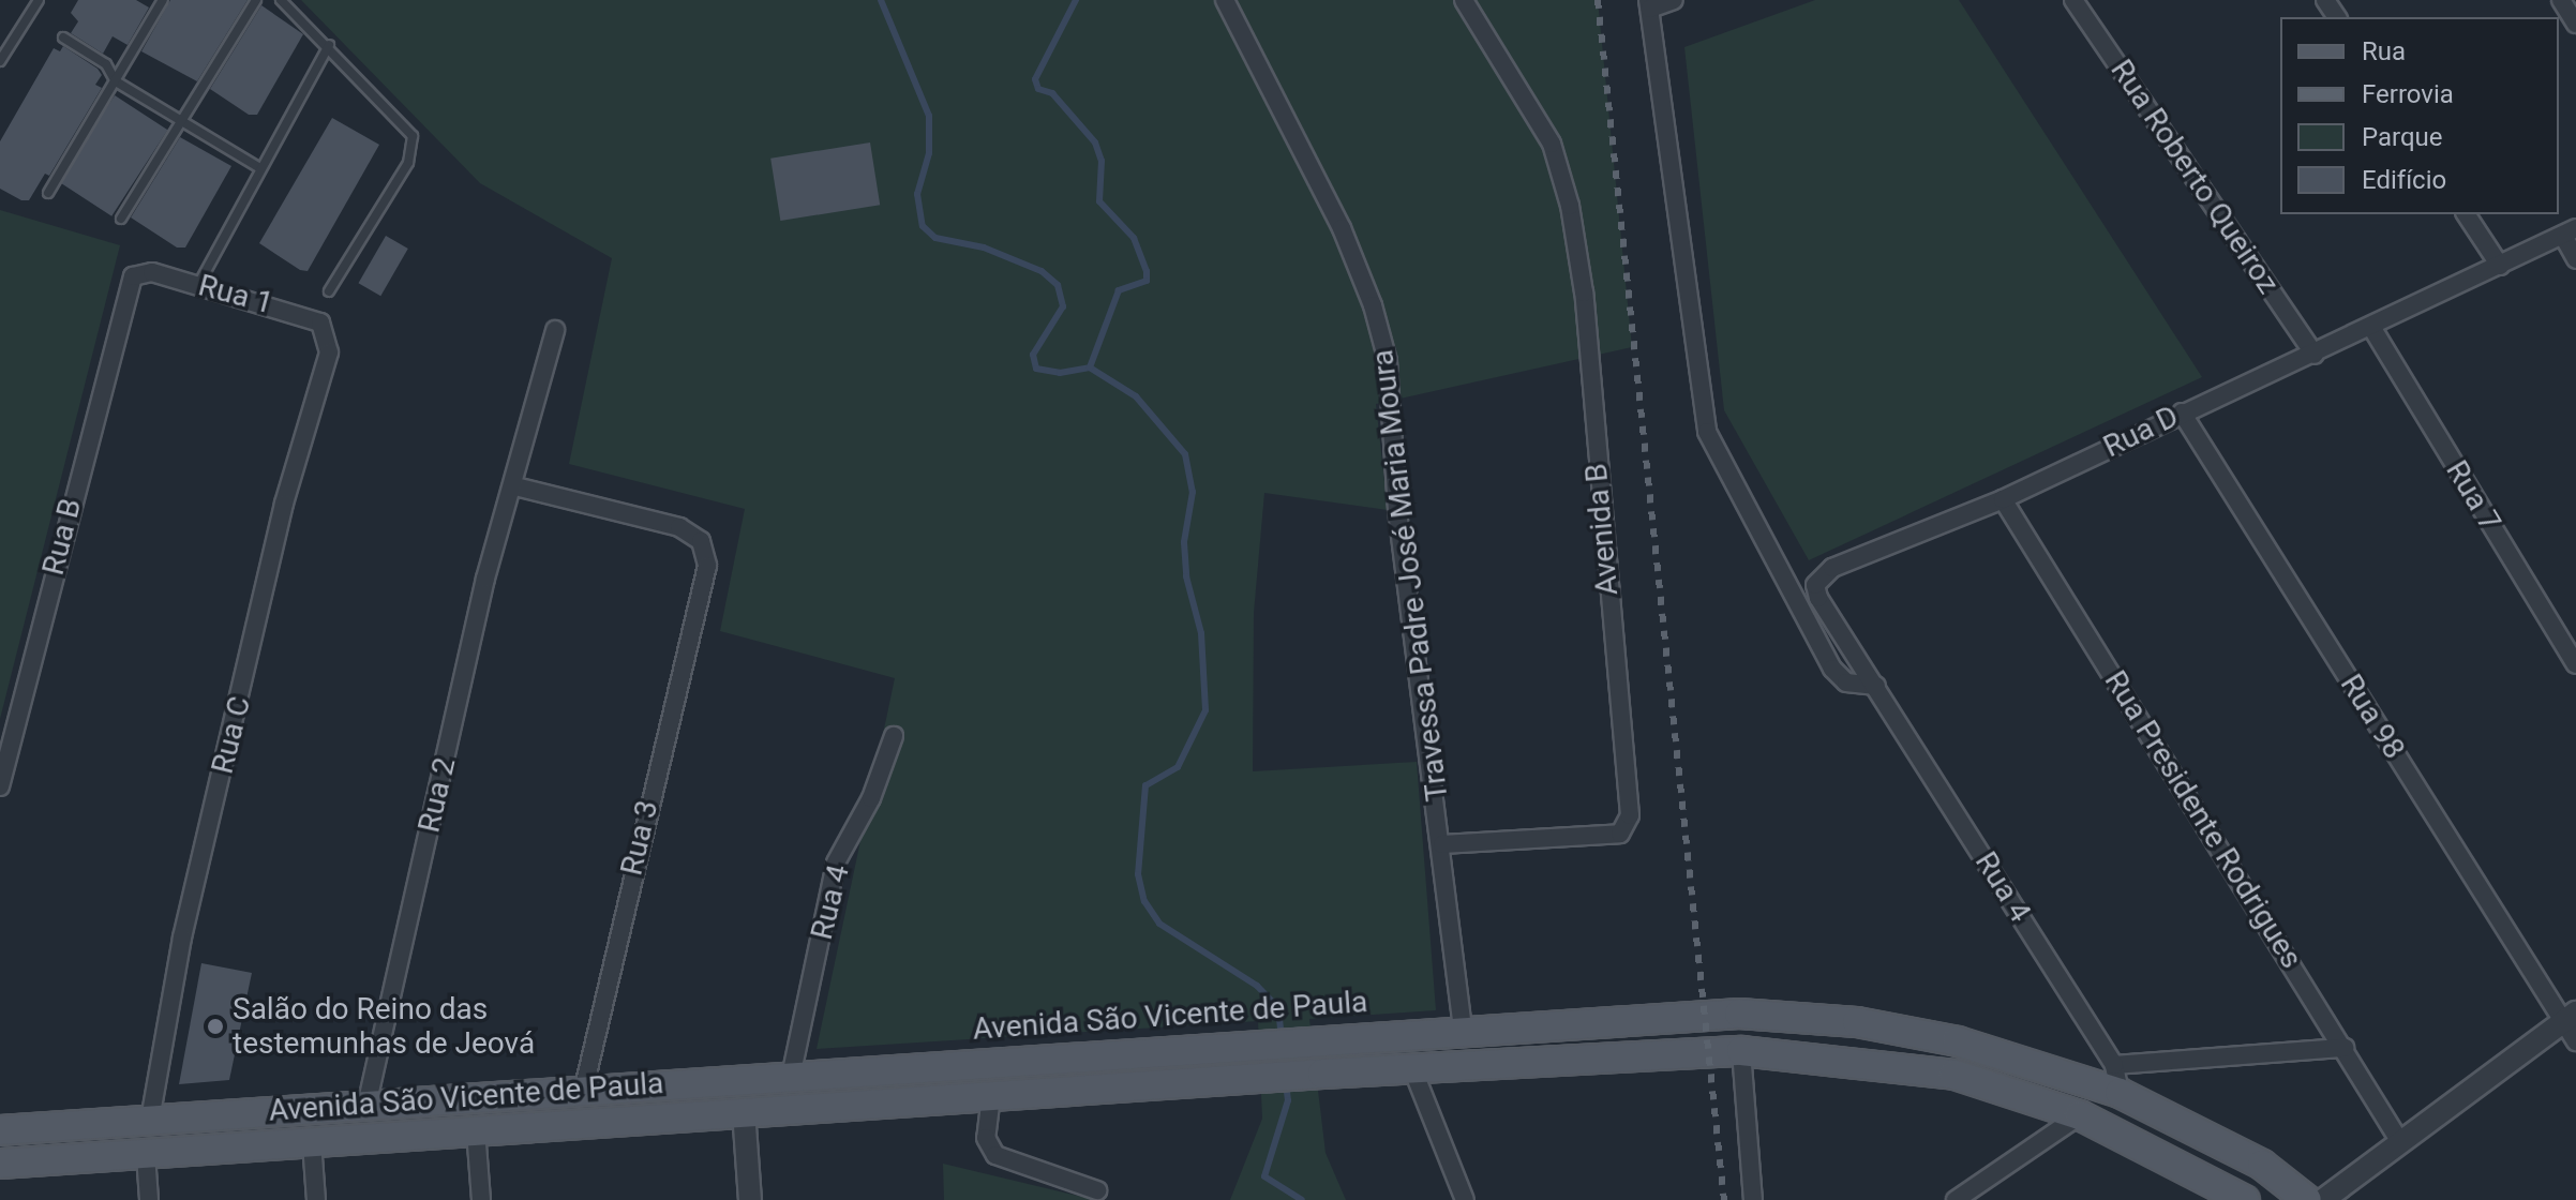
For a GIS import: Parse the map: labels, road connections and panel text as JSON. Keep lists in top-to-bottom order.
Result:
{
  "streets": {
    "main road": ["Avenida São Vicente de Paula"],
    "street": [
      "Rua Roberto Queiroz",
      "Rua 1",
      "Rua D",
      "Rua 7",
      "Avenida B",
      "Rua B",
      "Travessa Padre José Maria Moura",
      "Rua 98",
      "Rua C",
      "Rua 2",
      "Rua Presidente Rodrigues",
      "Rua 3",
      "Rua 4"
    ]
  },
  "crossings": [
    ["Rua Roberto Queiroz", "Rua D"],
    ["Rua 1", "Rua B"],
    ["Rua 1", "Rua C"],
    ["Rua D", "Rua 7"],
    ["Rua D", "Rua 98"],
    ["Rua D", "Rua Presidente Rodrigues"],
    ["Rua D", "Rua 4"],
    ["Avenida B", "Travessa Padre José Maria Moura"],
    ["Travessa Padre José Maria Moura", "Avenida São Vicente de Paula"],
    ["Rua C", "Avenida São Vicente de Paula"],
    ["Rua 2", "Rua 3"],
    ["Rua 2", "Avenida São Vicente de Paula"],
    ["Rua 3", "Avenida São Vicente de Paula"],
    ["Rua 4", "Avenida São Vicente de Paula"]
  ],
  "places": ["Salão do Reino das testemunhas de Jeová"],
  "legend": [
    "Rua",
    "Ferrovia",
    "Parque",
    "Edifício"
  ]
}
